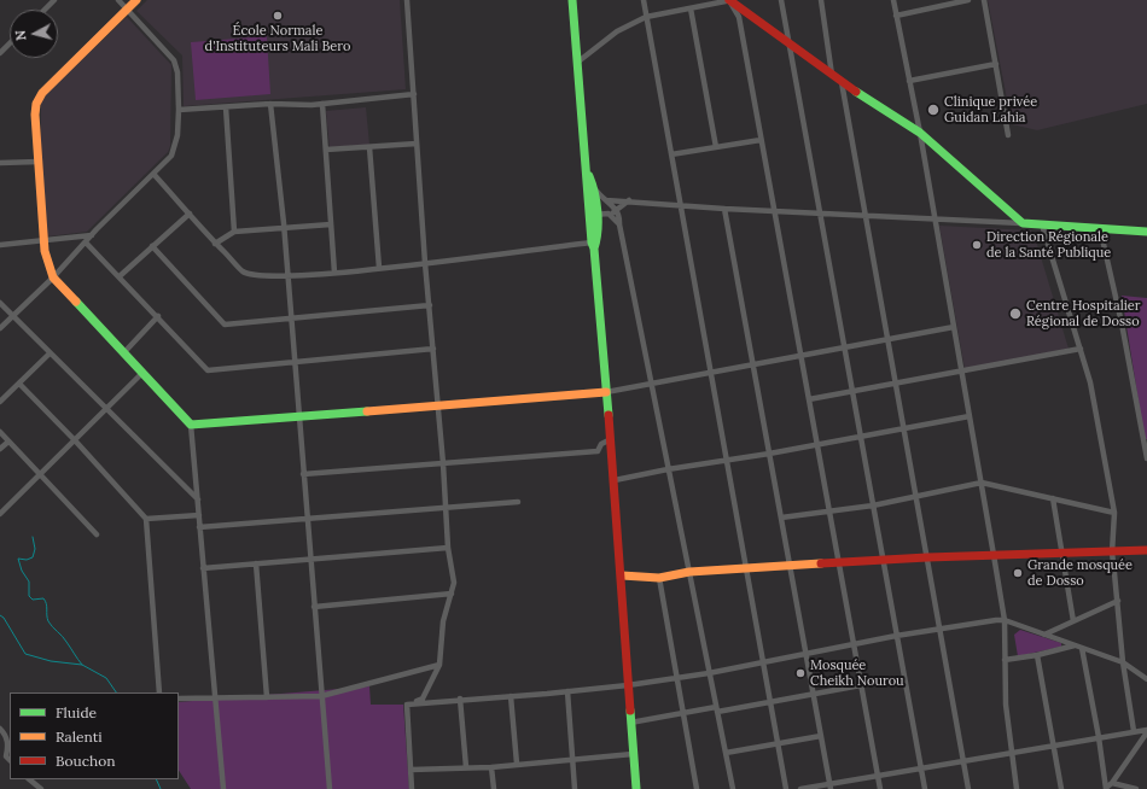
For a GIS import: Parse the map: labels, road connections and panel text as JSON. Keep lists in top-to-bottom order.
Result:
{
  "places": [
    "École Normale d'Instituteurs Mali Bero",
    "Clinique privée Guidan Lahia",
    "Direction Régionale de la Santé Publique",
    "Centre Hospitalier Régional de Dosso",
    "Grande mosquée de Dosso",
    "Mosquée Cheikh Nourou"
  ],
  "legend": ["Fluide", "Ralenti", "Bouchon"],
  "north": "left"
}
